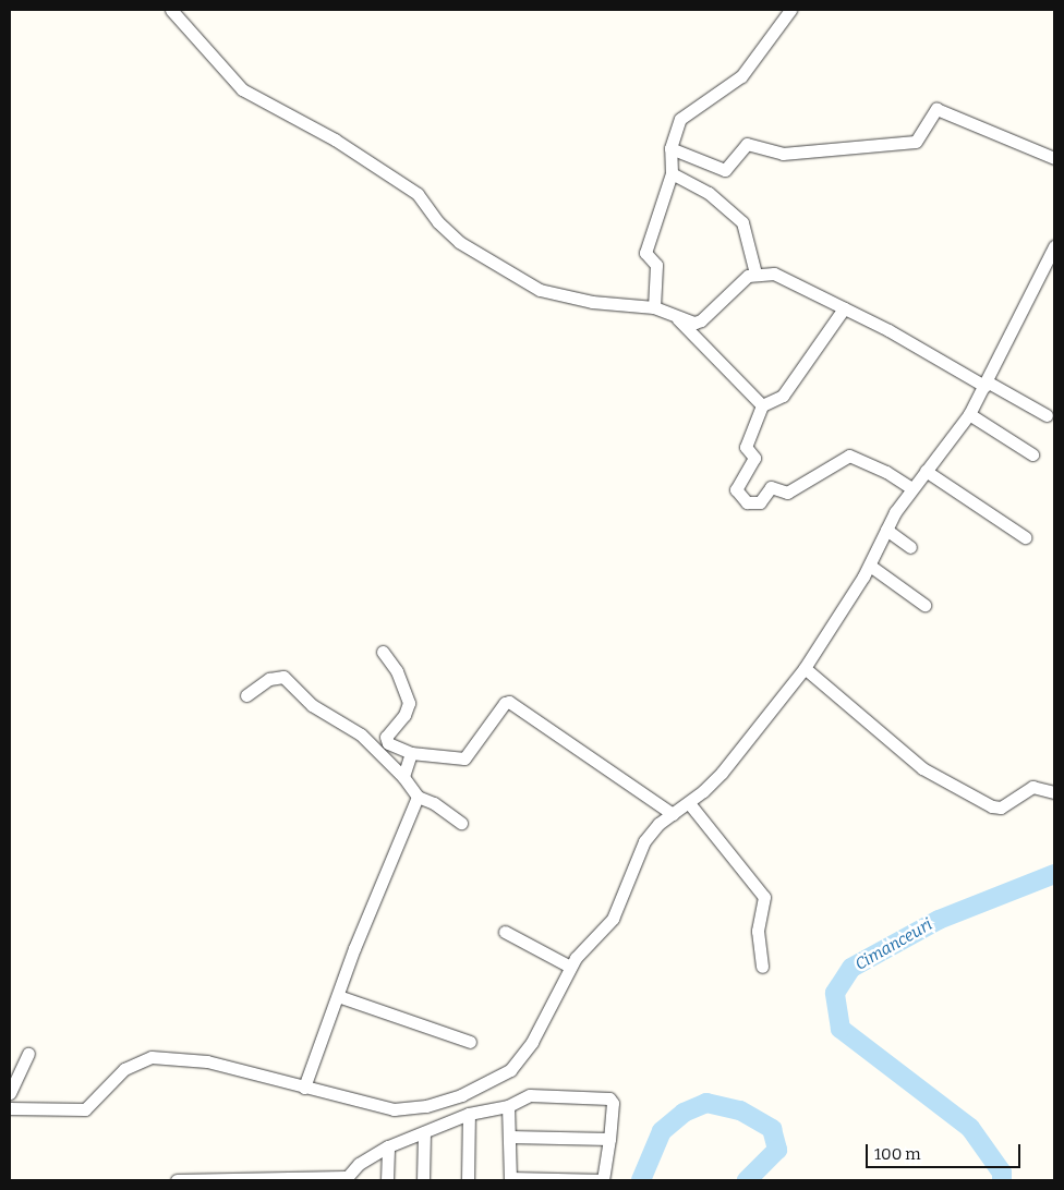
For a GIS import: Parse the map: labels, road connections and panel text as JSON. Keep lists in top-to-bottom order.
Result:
{
  "water": ["Cimanceuri"],
  "scale_bar": "100 m"
}
